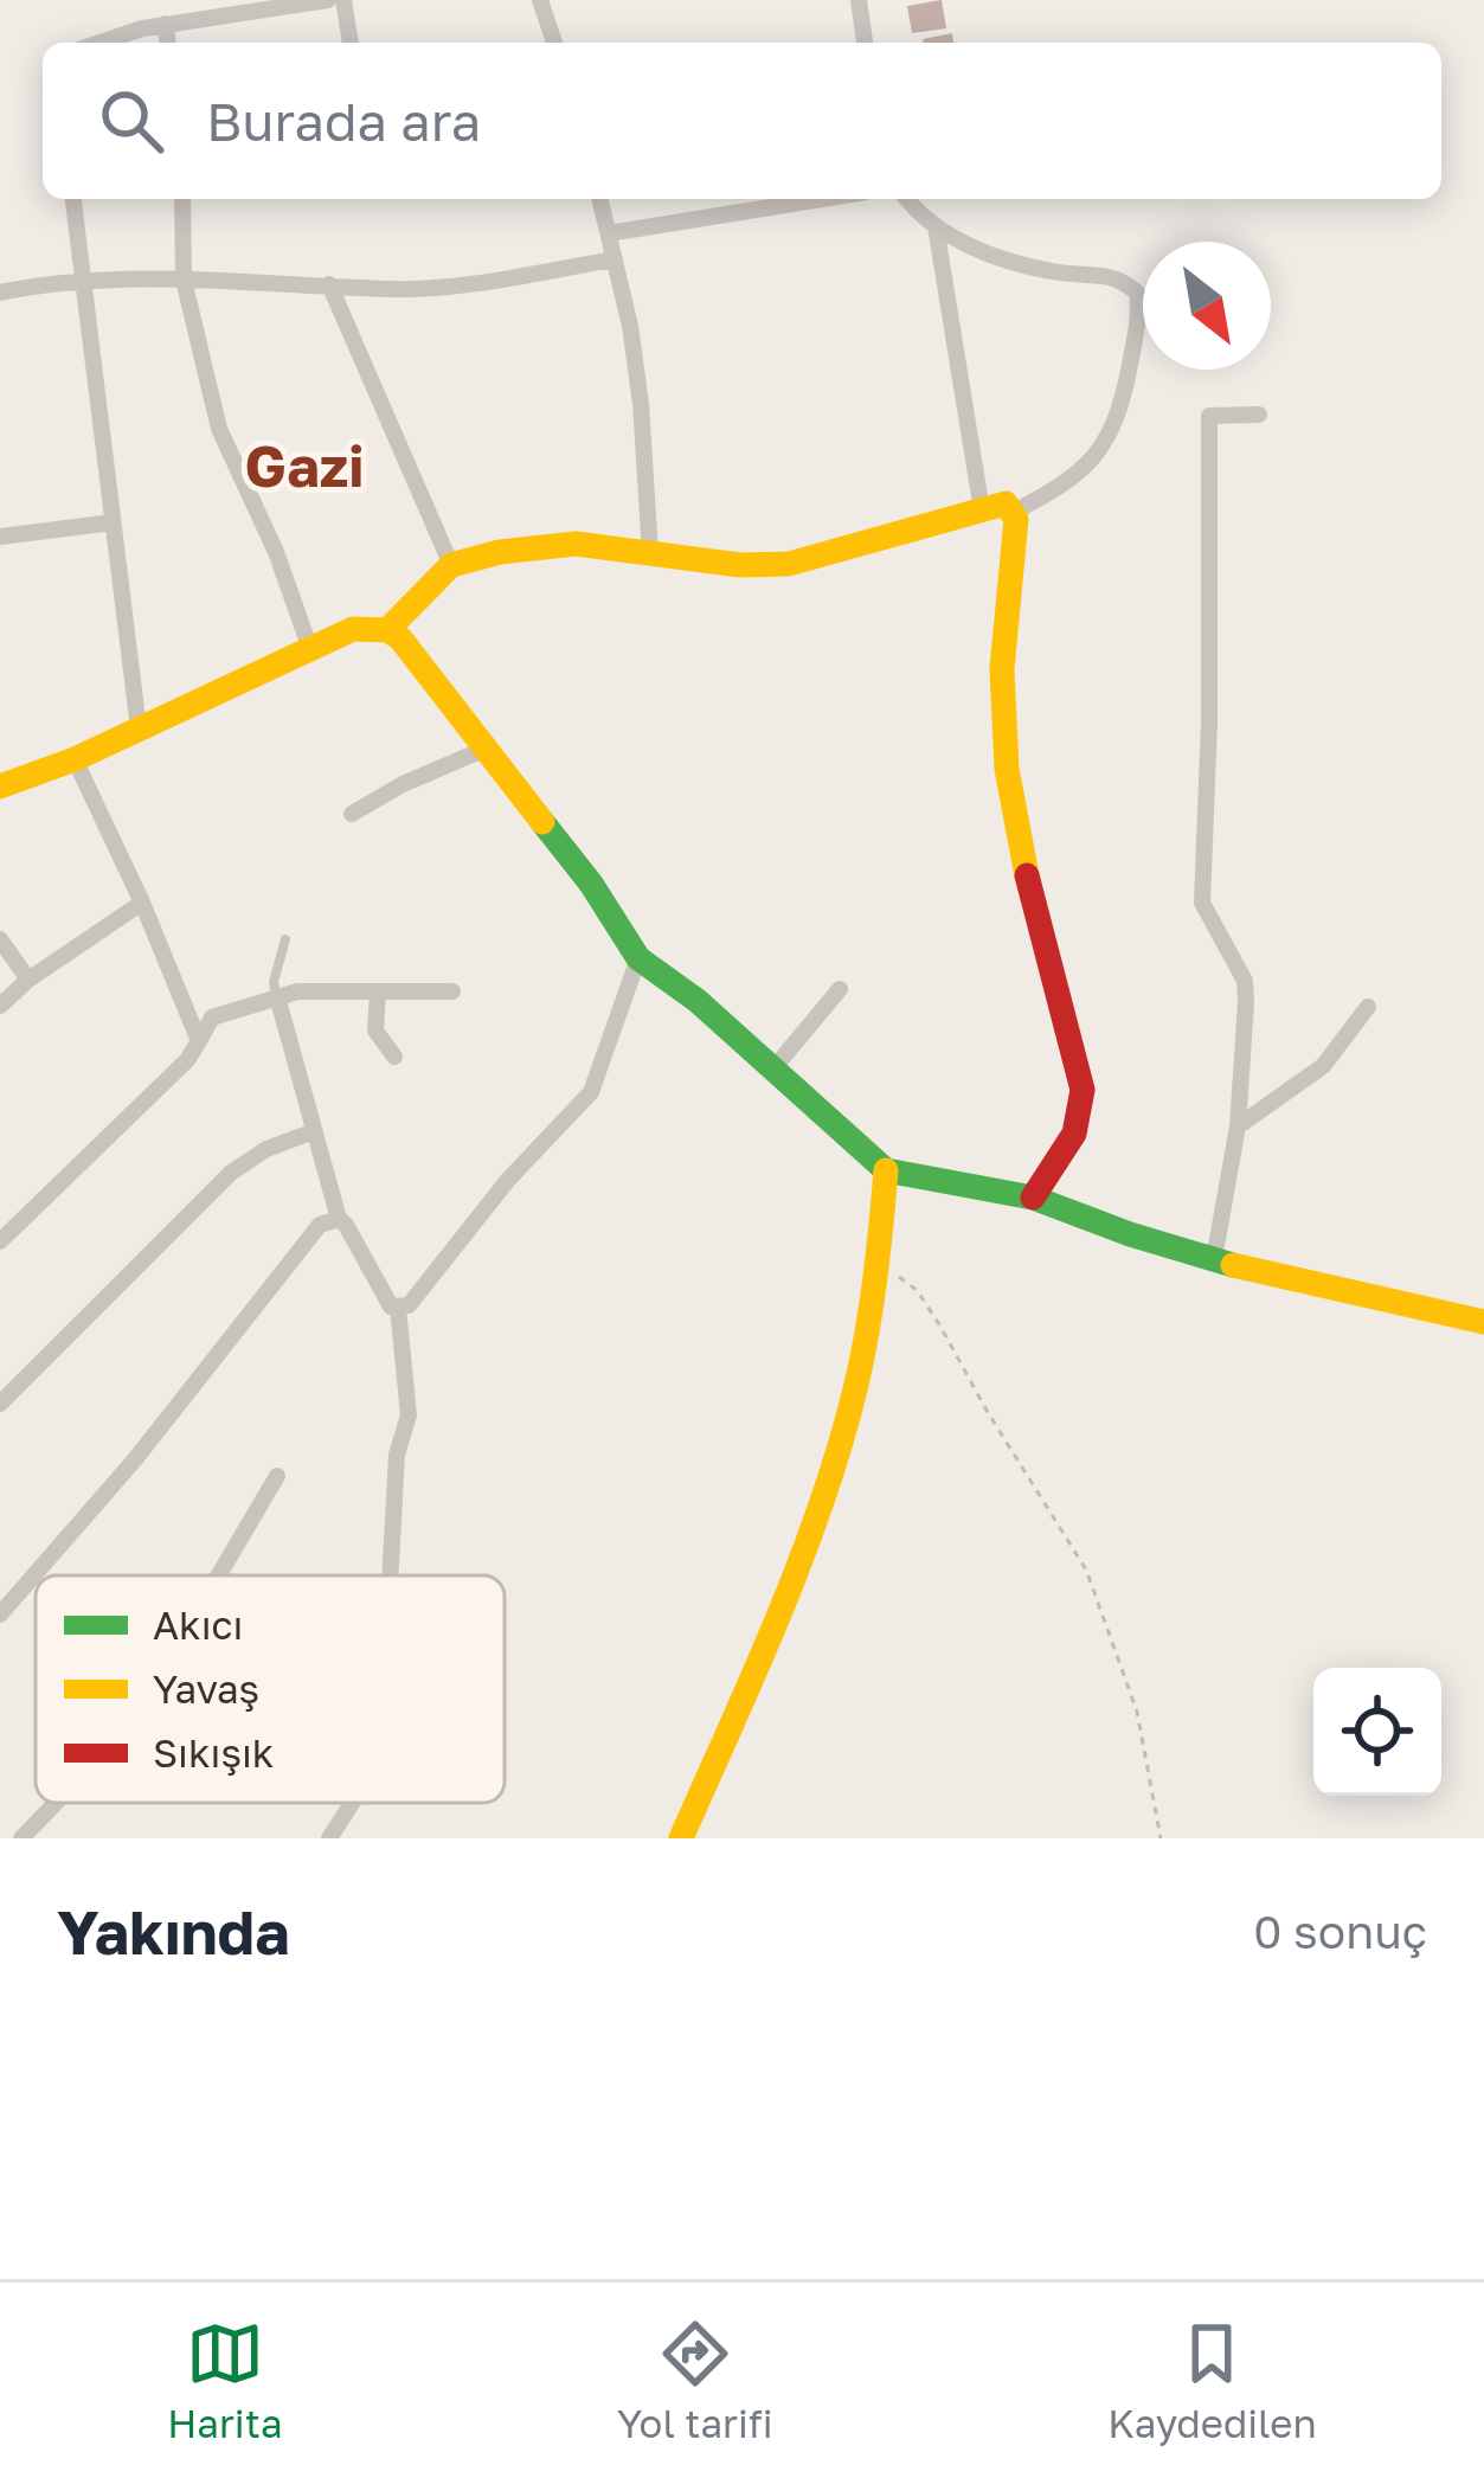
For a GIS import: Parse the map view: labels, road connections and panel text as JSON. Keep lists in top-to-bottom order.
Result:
{
  "districts": ["Gazi"],
  "legend": ["Akıcı", "Yavaş", "Sıkışık"],
  "north": "bottom right",
  "page": {
    "search": "Burada ara",
    "heading": ["Yakında", "0 sonuç"],
    "nav": ["Harita", "Yol tarifi", "Kaydedilen"]
  }
}
